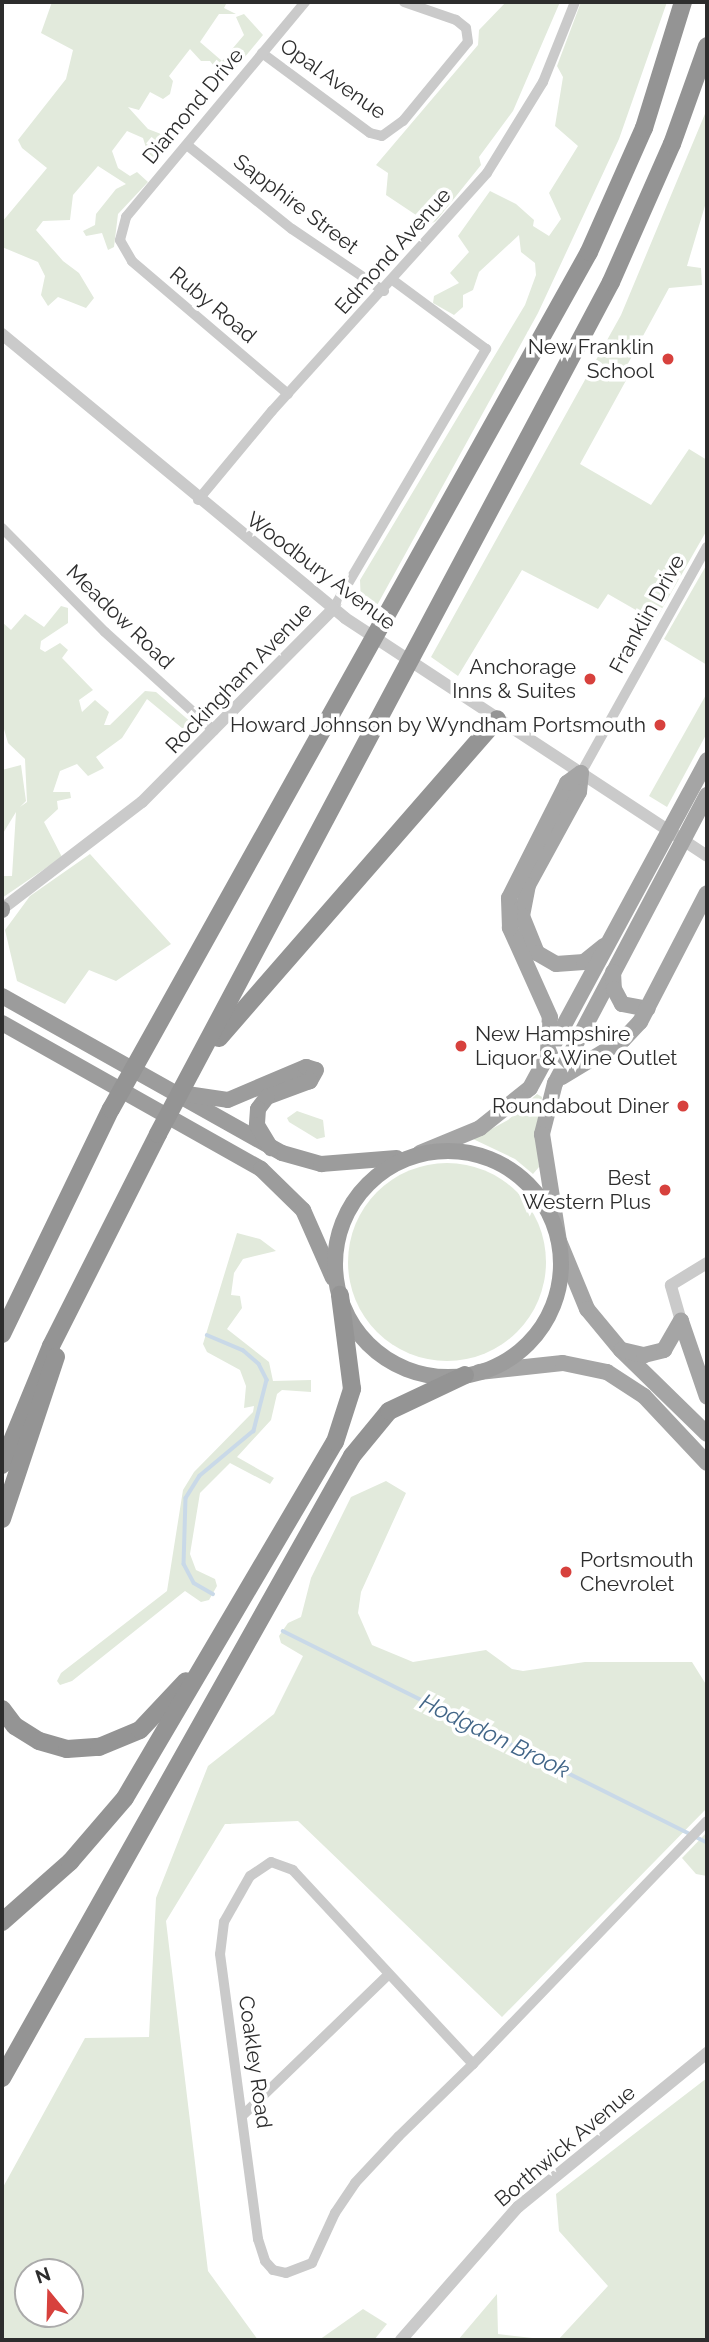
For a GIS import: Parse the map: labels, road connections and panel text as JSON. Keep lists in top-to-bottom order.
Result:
{
  "streets": {
    "street": [
      "Opal Avenue",
      "Diamond Drive",
      "Sapphire Street",
      "Edmond Avenue",
      "Ruby Road",
      "Woodbury Avenue",
      "Franklin Drive",
      "Meadow Road",
      "Rockingham Avenue",
      "Coakley Road",
      "Borthwick Avenue"
    ]
  },
  "crossings": [
    ["Opal Avenue", "Diamond Drive"],
    ["Diamond Drive", "Sapphire Street"],
    ["Diamond Drive", "Ruby Road"],
    ["Sapphire Street", "Edmond Avenue"],
    ["Edmond Avenue", "Ruby Road"],
    ["Edmond Avenue", "Woodbury Avenue"],
    ["Edmond Avenue", "Rockingham Avenue"],
    ["Woodbury Avenue", "Franklin Drive"],
    ["Woodbury Avenue", "Rockingham Avenue"],
    ["Meadow Road", "Rockingham Avenue"]
  ],
  "water": ["Hodgdon Brook"],
  "places": [
    "New Franklin School",
    "Anchorage Inns & Suites",
    "Howard Johnson by Wyndham Portsmouth",
    "New Hampshire Liquor & Wine Outlet",
    "Roundabout Diner",
    "Best Western Plus",
    "Portsmouth Chevrolet"
  ],
  "north": "top"
}
